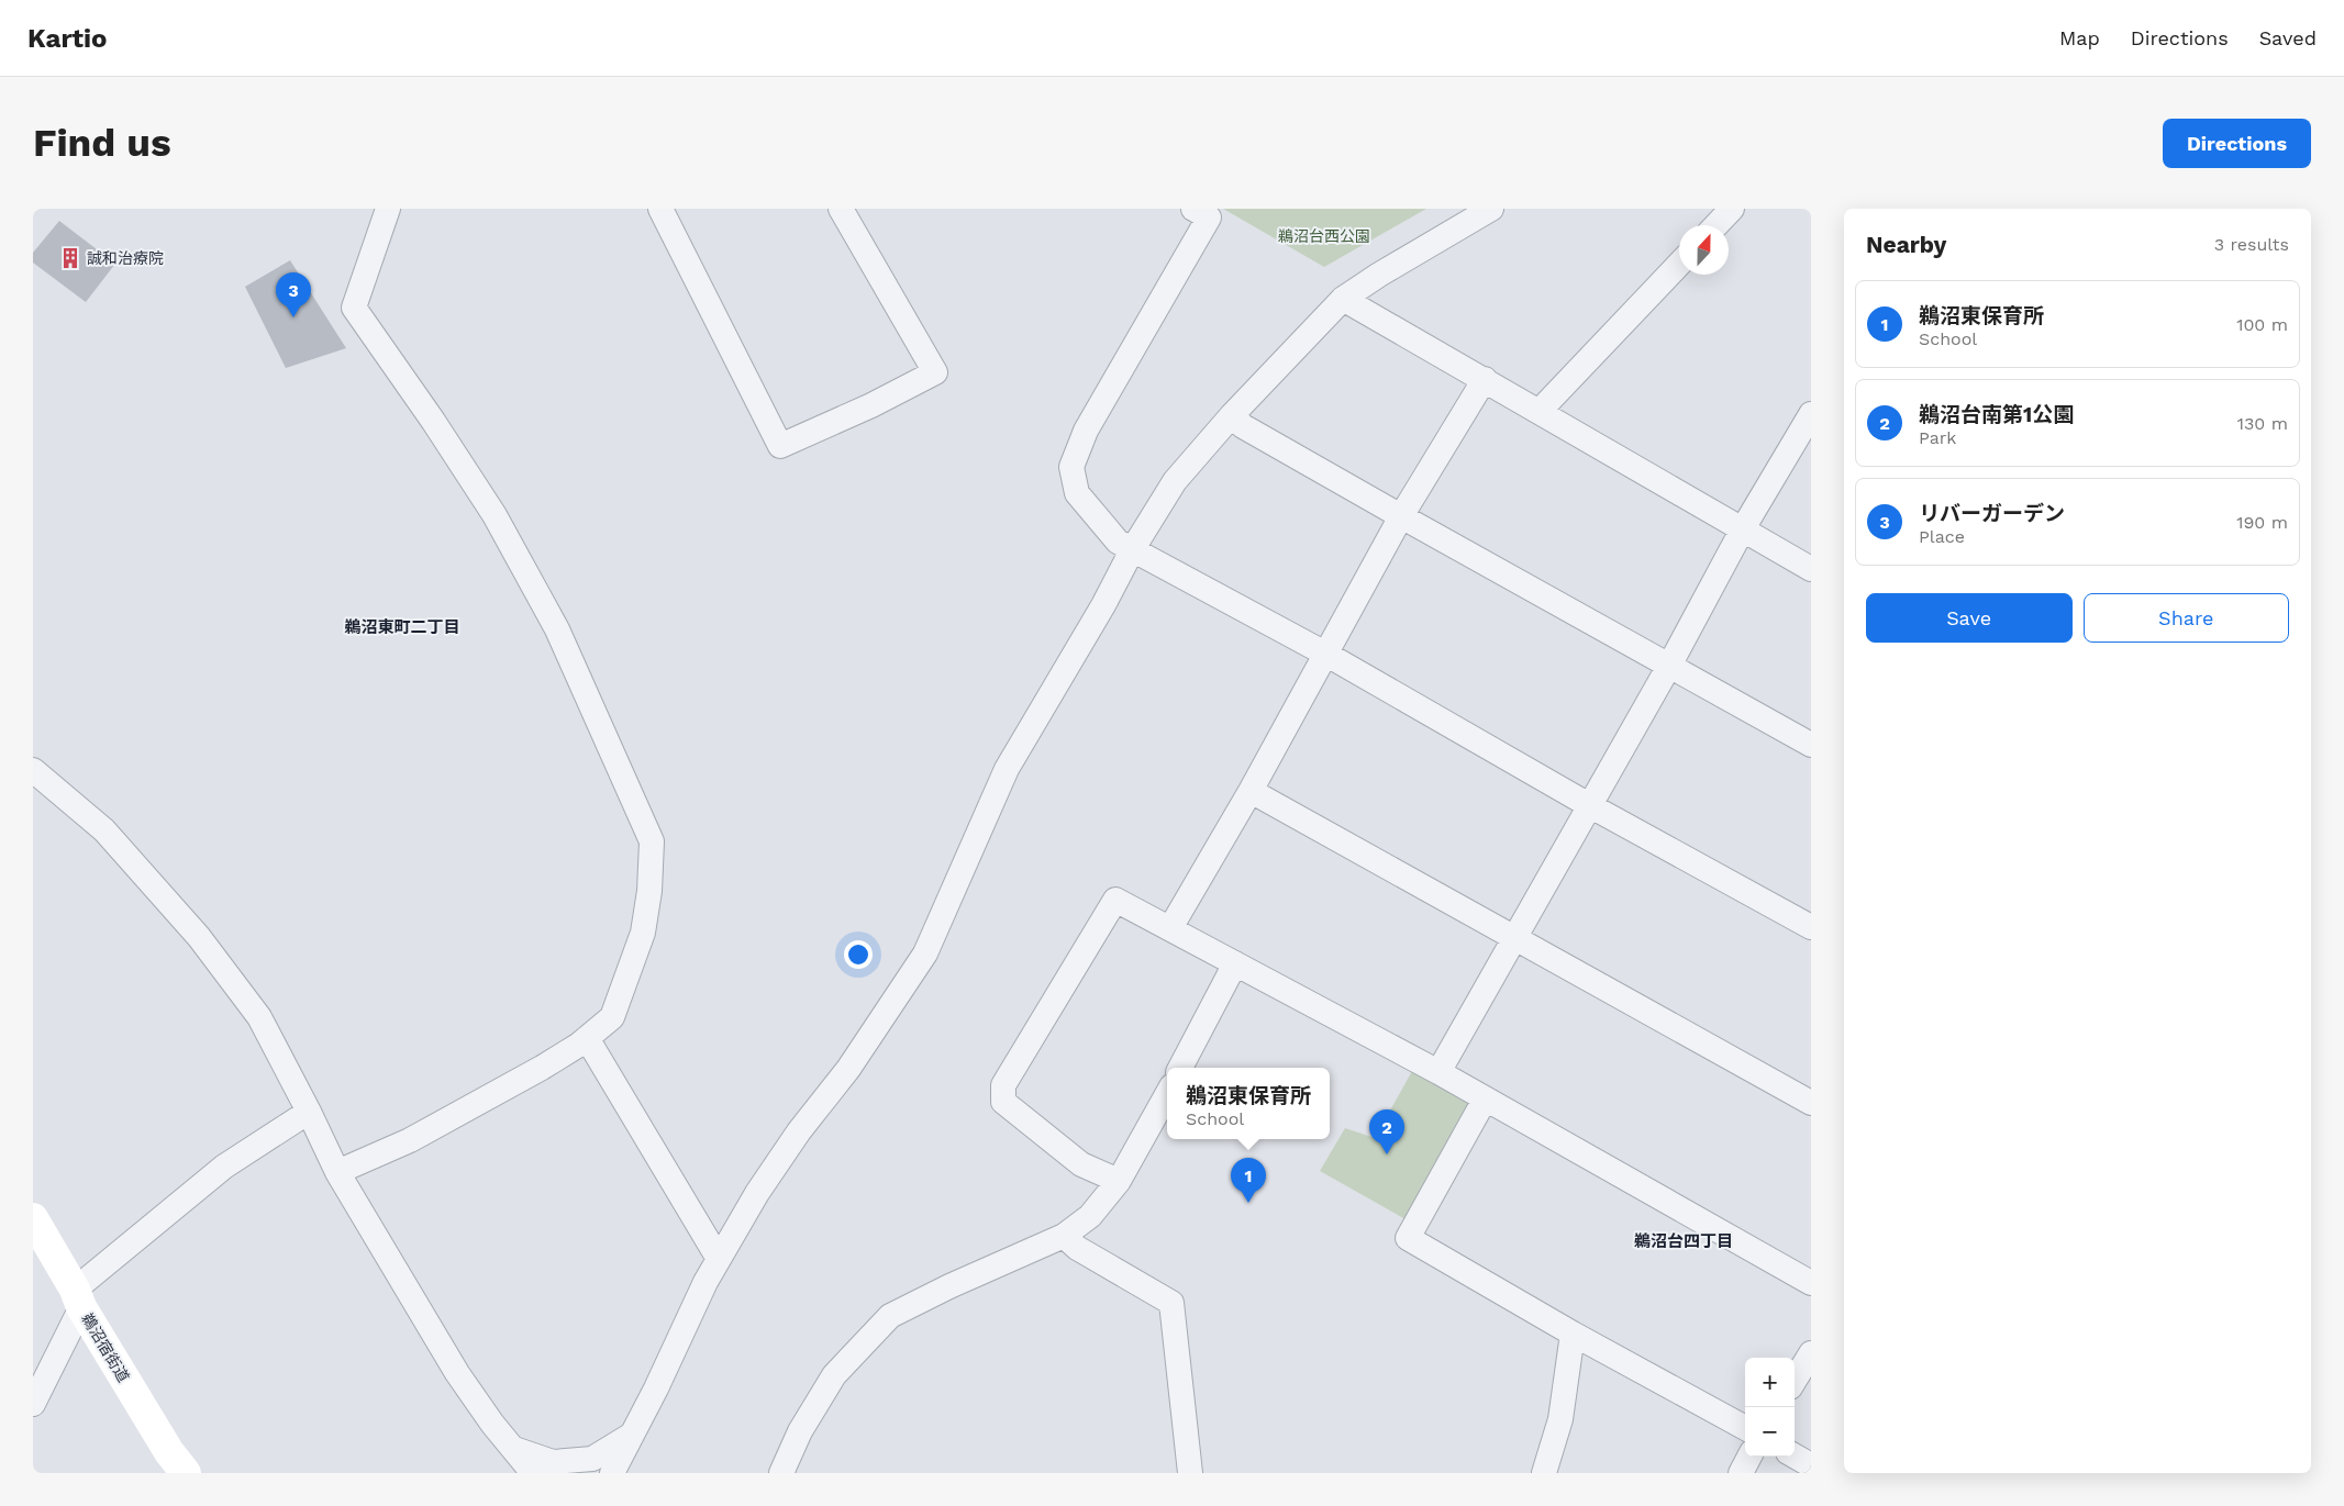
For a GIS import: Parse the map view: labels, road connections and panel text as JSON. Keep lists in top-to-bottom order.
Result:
{
  "streets": {
    "street": ["鵜沼宿街道"]
  },
  "districts": ["鵜沼東町二丁目", "鵜沼台四丁目"],
  "parks": ["鵜沼台西公園"],
  "places": {
    "building": ["誠和治療院"]
  },
  "north": "top",
  "page": {
    "header": "Kartio",
    "nav": ["Map", "Directions", "Saved"],
    "buttons": [
      "Directions",
      ["Save", "Share"]
    ],
    "title": "Find us",
    "heading": ["Nearby", "3 results"],
    "pins": ["3", "2", "1"],
    "list": [
      {
        "mark": "1",
        "name": "鵜沼東保育所",
        "note": "School",
        "value": "100 m"
      },
      {
        "mark": "2",
        "name": "鵜沼台南第1公園",
        "note": "Park",
        "value": "130 m"
      },
      {
        "mark": "3",
        "name": "リバーガーデン",
        "note": "Place",
        "value": "190 m"
      }
    ],
    "popup": ["鵜沼東保育所", "School"],
    "map_buttons": ["+", "−"]
  }
}
